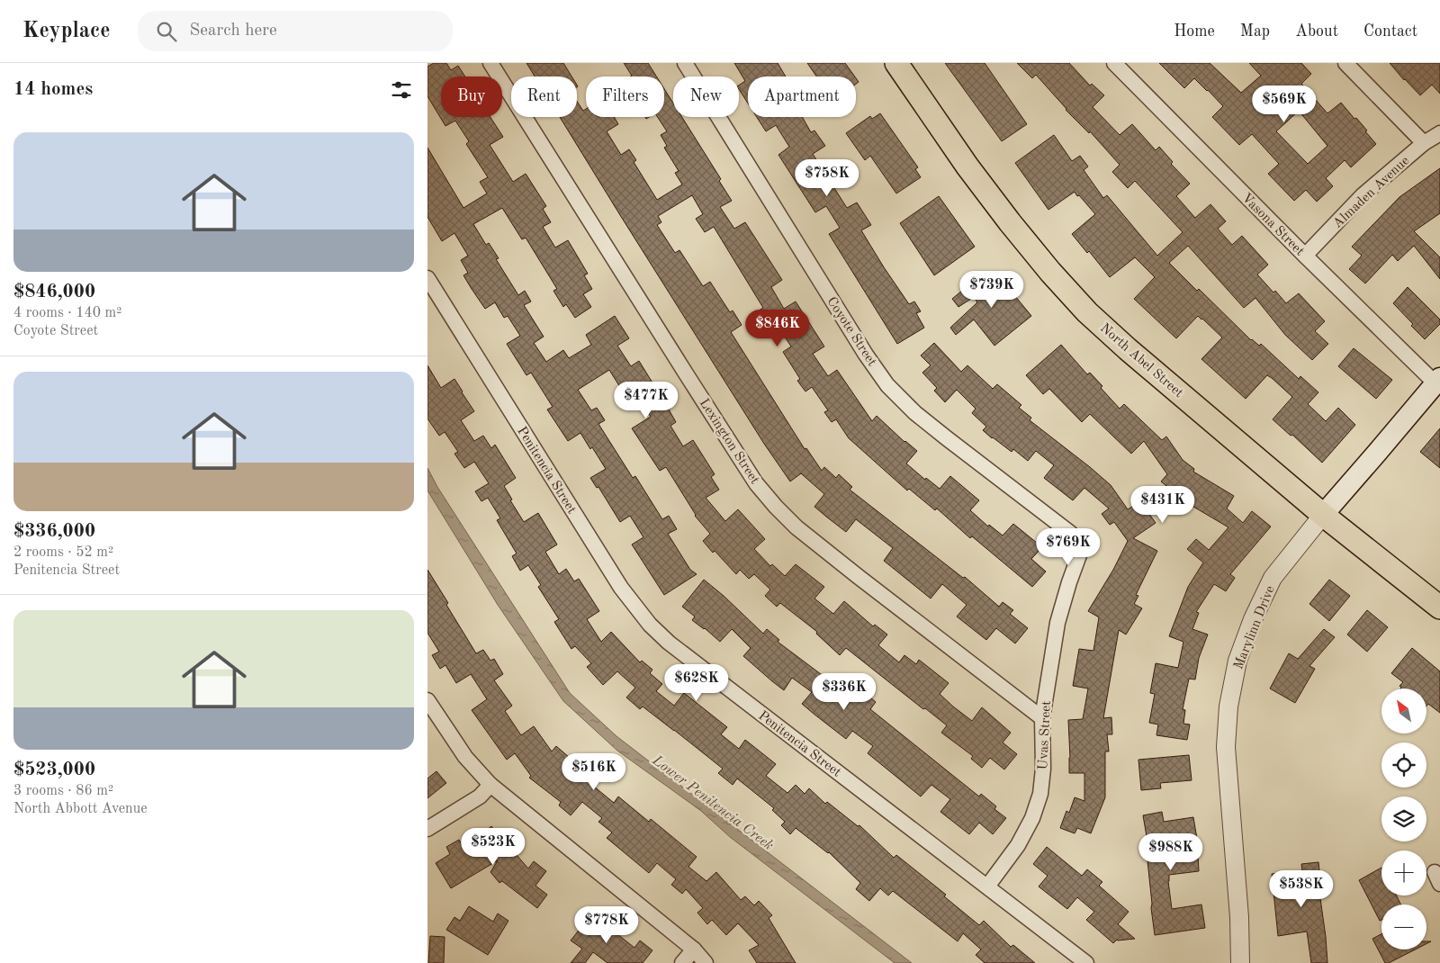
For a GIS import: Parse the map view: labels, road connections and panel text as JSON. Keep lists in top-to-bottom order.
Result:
{
  "streets": {
    "main road": ["North Abel Street", "Marylinn Drive"],
    "street": [
      "Almaden Avenue",
      "Vasona Street",
      "Coyote Street",
      "Lexington Street",
      "Penitencia Street",
      "Uvas Street"
    ]
  },
  "crossings": [
    ["Almaden Avenue", "Vasona Street"],
    ["Vasona Street", "Marylinn Drive"],
    ["Coyote Street", "Uvas Street"],
    ["North Abel Street", "Marylinn Drive"],
    ["Lexington Street", "Uvas Street"],
    ["Penitencia Street", "Uvas Street"]
  ],
  "water": ["Lower Penitencia Creek"],
  "north": "top left",
  "page": {
    "header": "Keyplace",
    "search": "Search here",
    "nav": [
      "Home",
      "Map",
      "About",
      "Contact"
    ],
    "heading": "14 homes",
    "chip": [
      "Buy",
      "Rent",
      "Filters",
      "New",
      "Apartment"
    ],
    "price": [
      "$569K",
      "$758K",
      "$739K",
      "$846K",
      "$477K",
      "$431K",
      "$769K",
      "$628K",
      "$336K",
      "$516K",
      "$523K",
      "$988K",
      "$538K",
      "$778K"
    ],
    "list": [
      {
        "name": "$846,000",
        "note": "4 rooms · 140 m² · Coyote Street"
      },
      {
        "name": "$336,000",
        "note": "2 rooms · 52 m² · Penitencia Street"
      },
      {
        "name": "$523,000",
        "note": "3 rooms · 86 m² · North Abbott Avenue"
      }
    ],
    "map_buttons": ["+", "−"]
  }
}
